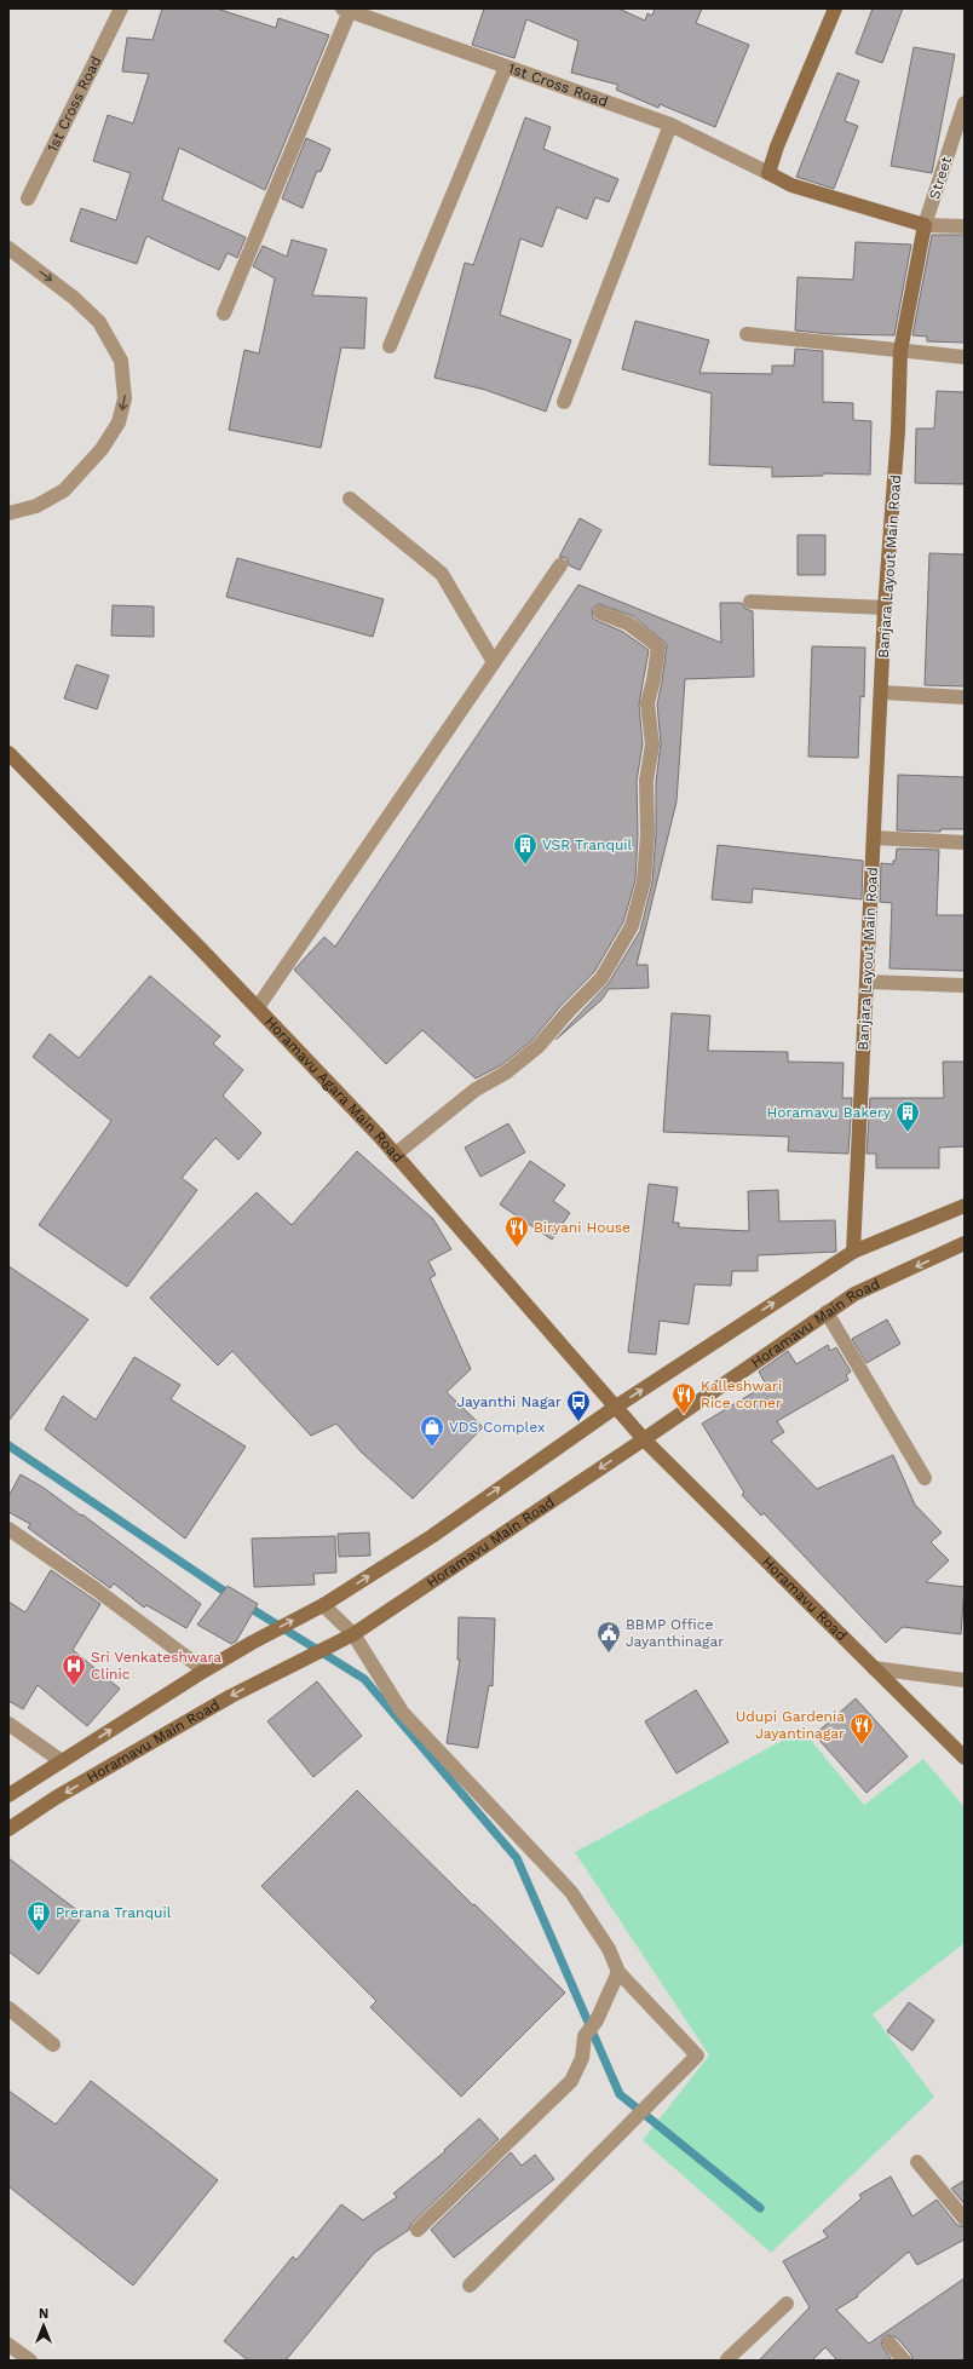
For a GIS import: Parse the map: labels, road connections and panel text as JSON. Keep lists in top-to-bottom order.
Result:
{
  "streets": {
    "street": [
      "1st Cross Road",
      "Street",
      "Banjara Layout Main Road",
      "Horamavu Agara Main Road",
      "Horamavu Main Road",
      "Horamavu Road"
    ]
  },
  "crossings": [
    ["Street", "Banjara Layout Main Road"],
    ["Horamavu Agara Main Road", "Horamavu Main Road"],
    ["Horamavu Agara Main Road", "Horamavu Road"],
    ["Horamavu Main Road", "Horamavu Road"]
  ],
  "places": {
    "building": ["VSR Tranquil", "Horamavu Bakery", "Prerana Tranquil"],
    "restaurant": ["Biryani House", "Kalleshwari Rice corner", "Udupi Gardenia Jayantinagar"],
    "bus stop": ["Jayanthi Nagar"],
    "shop": ["VDS Complex"],
    "public building": ["BBMP Office Jayanthinagar"],
    "hospital": ["Sri Venkateshwara Clinic"]
  },
  "north": "top"
}
